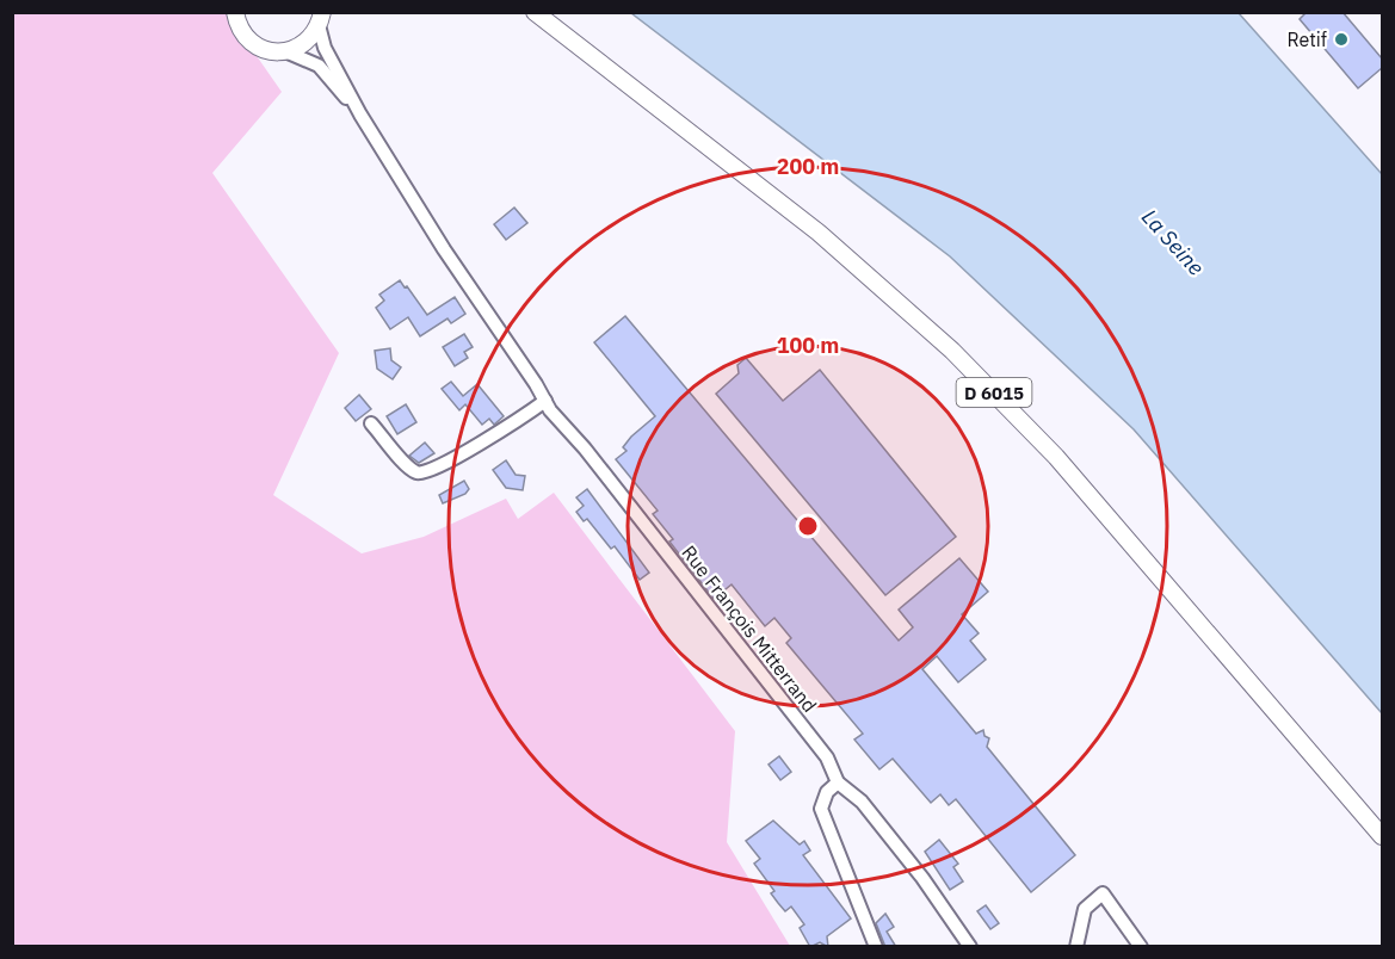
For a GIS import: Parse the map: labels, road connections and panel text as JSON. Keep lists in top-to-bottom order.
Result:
{
  "streets": {
    "main road": ["D 6015"],
    "street": ["Rue François Mitterrand"]
  },
  "water": ["La Seine"],
  "places": ["Retif"],
  "rings": ["200 m", "100 m"]
}
